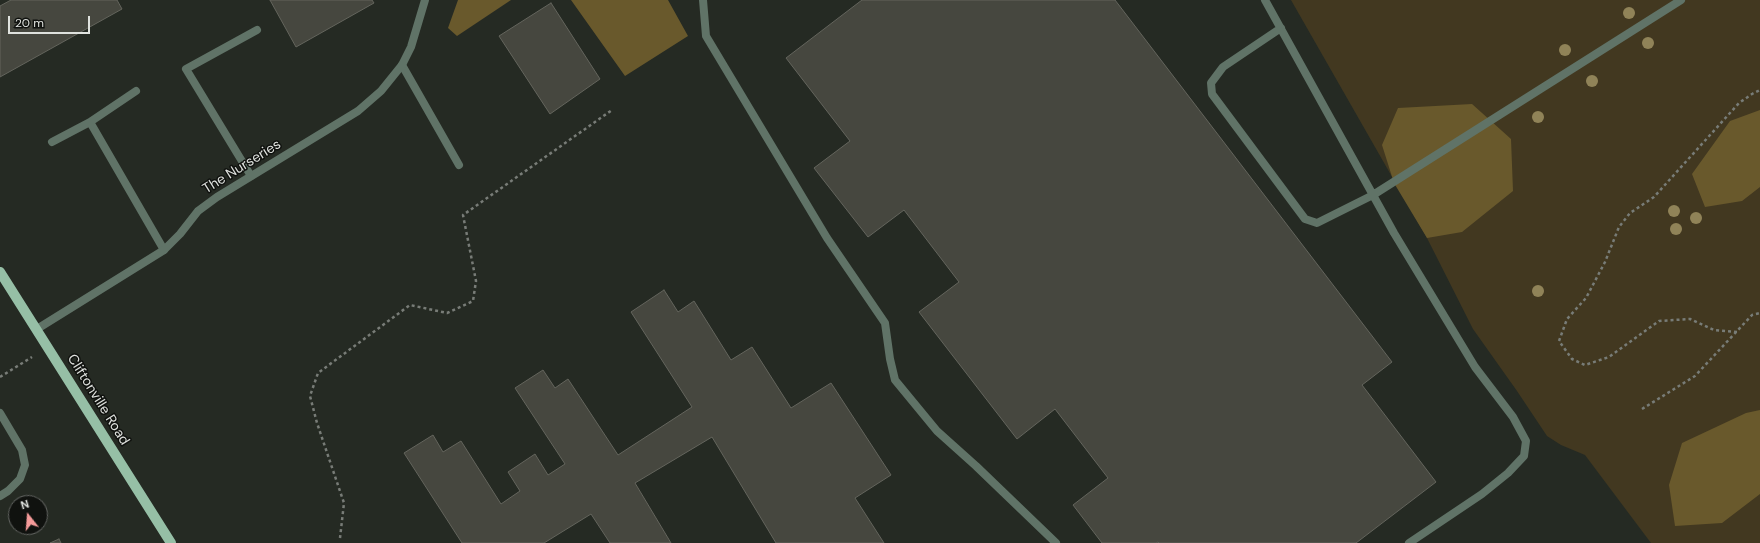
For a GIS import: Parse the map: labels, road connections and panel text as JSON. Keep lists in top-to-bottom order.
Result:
{
  "streets": {
    "main road": ["Cliftonville Road"],
    "street": ["The Nurseries"]
  },
  "crossings": [
    ["The Nurseries", "Cliftonville Road"]
  ],
  "scale_bar": "20 m",
  "north": "top"
}
